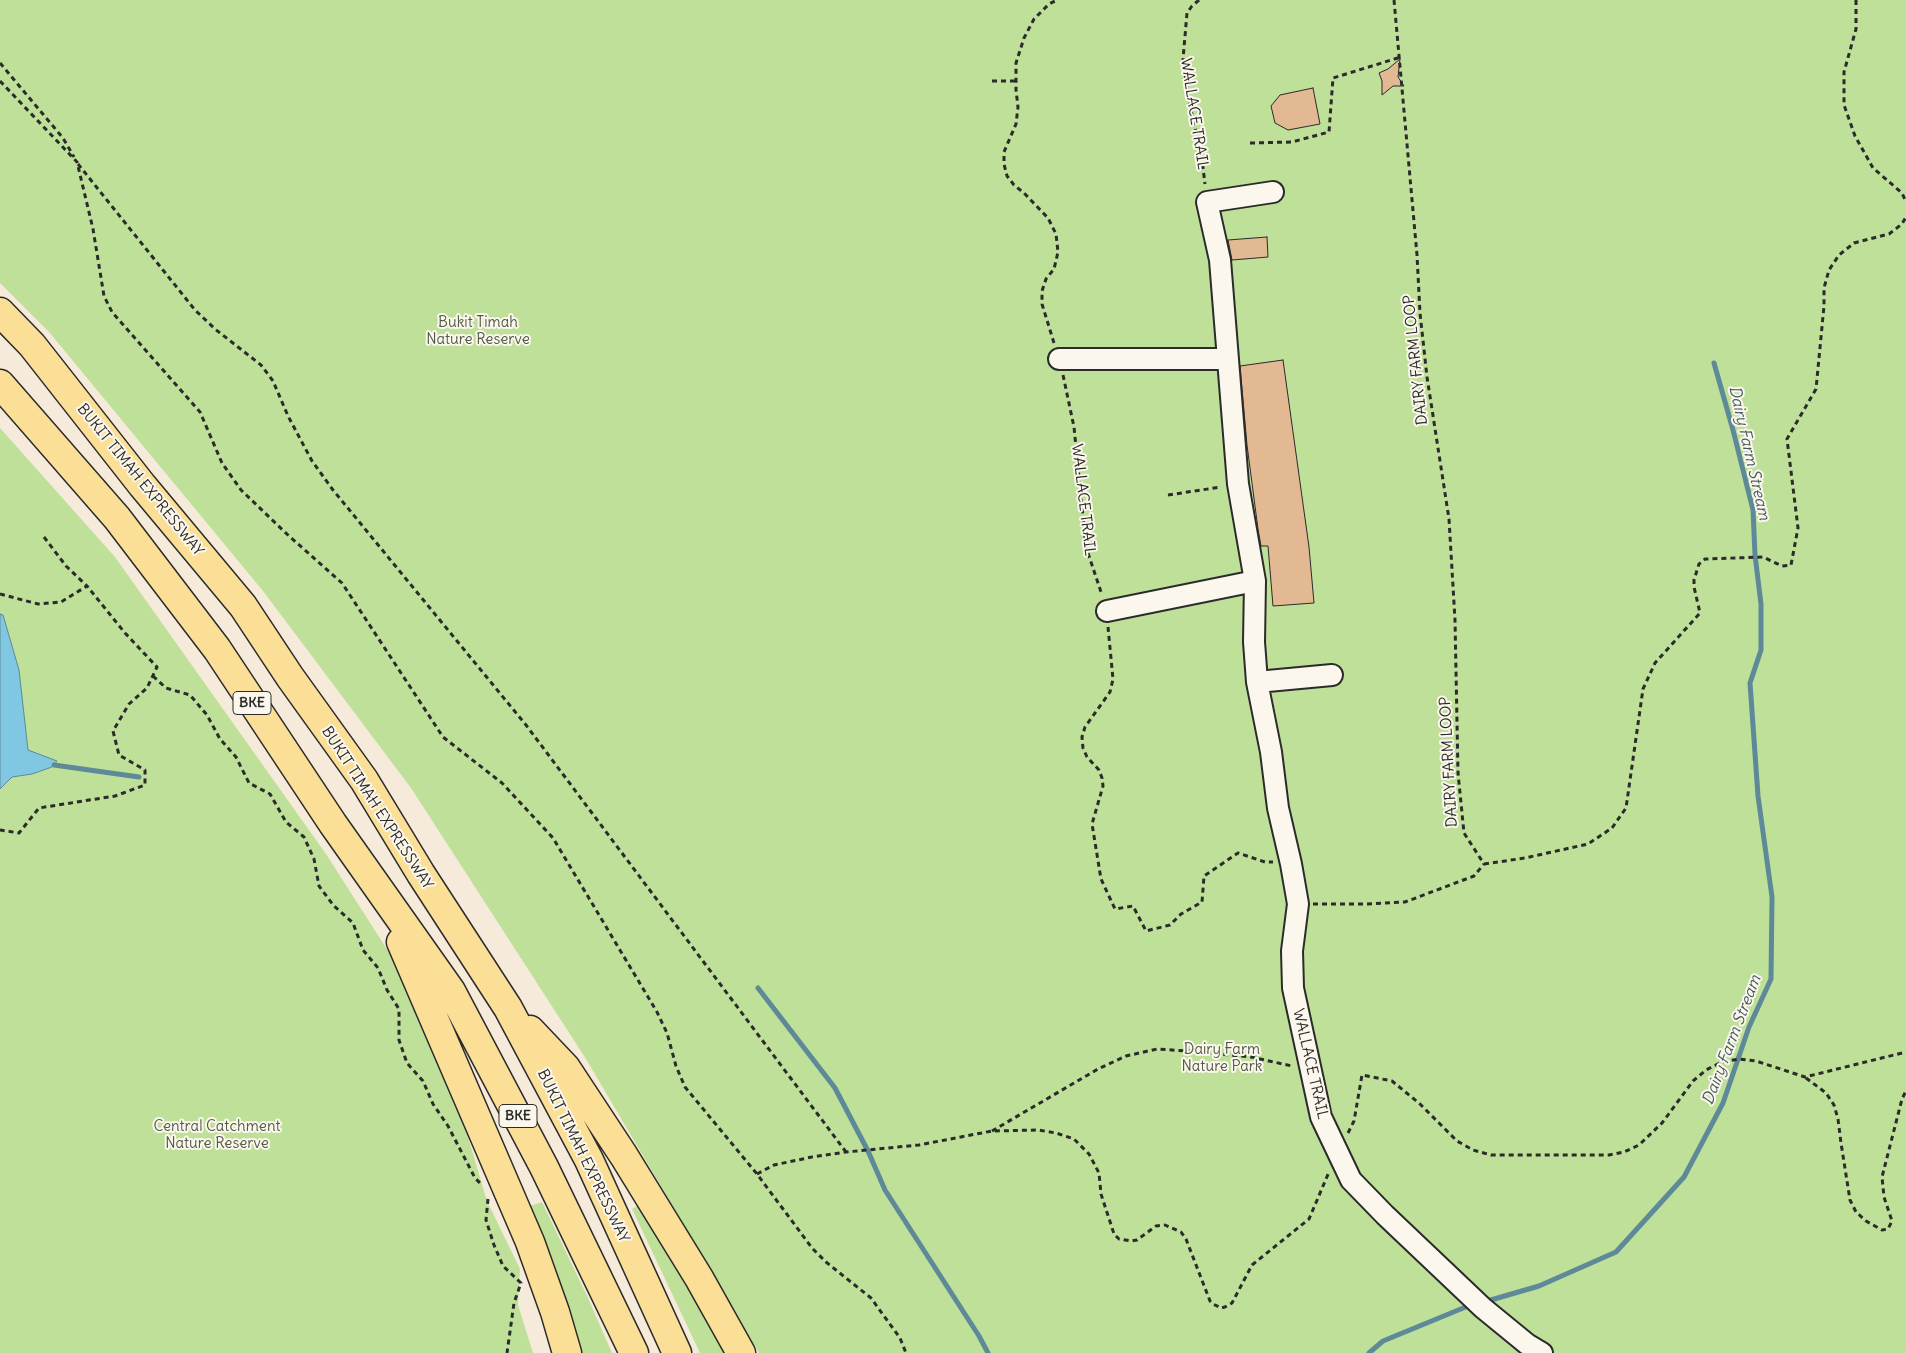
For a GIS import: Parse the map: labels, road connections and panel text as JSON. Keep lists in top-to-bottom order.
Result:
{
  "streets": {
    "highway": ["BUKIT TIMAH EXPRESSWAY", "BKE"],
    "lane": ["WALLACE TRAIL"],
    "path": ["DAIRY FARM LOOP"]
  },
  "water": ["Dairy Farm Stream"],
  "parks": ["Bukit Timah Nature Reserve", "Dairy Farm Nature Park", "Central Catchment Nature Reserve"]
}
